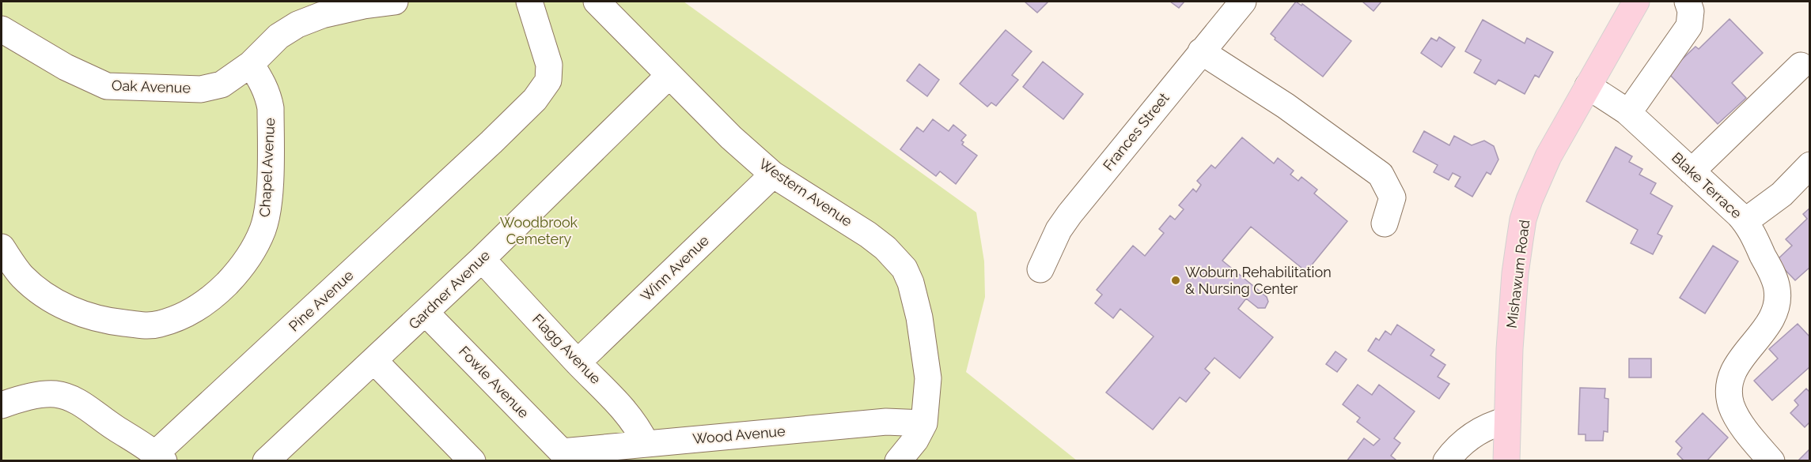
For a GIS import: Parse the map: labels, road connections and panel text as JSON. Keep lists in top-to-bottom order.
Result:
{
  "streets": {
    "main road": ["Mishawum Road"],
    "street": [
      "Oak Avenue",
      "Frances Street",
      "Chapel Avenue",
      "Blake Terrace",
      "Western Avenue",
      "Winn Avenue",
      "Gardner Avenue",
      "Pine Avenue",
      "Flagg Avenue",
      "Fowle Avenue",
      "Wood Avenue"
    ]
  },
  "crossings": [
    ["Oak Avenue", "Chapel Avenue"],
    ["Blake Terrace", "Mishawum Road"],
    ["Western Avenue", "Winn Avenue"],
    ["Western Avenue", "Gardner Avenue"],
    ["Western Avenue", "Wood Avenue"],
    ["Winn Avenue", "Flagg Avenue"],
    ["Gardner Avenue", "Flagg Avenue"],
    ["Gardner Avenue", "Fowle Avenue"],
    ["Flagg Avenue", "Wood Avenue"],
    ["Fowle Avenue", "Wood Avenue"]
  ],
  "parks": ["Woodbrook Cemetery"],
  "places": ["Woburn Rehabilitation & Nursing Center"]
}
